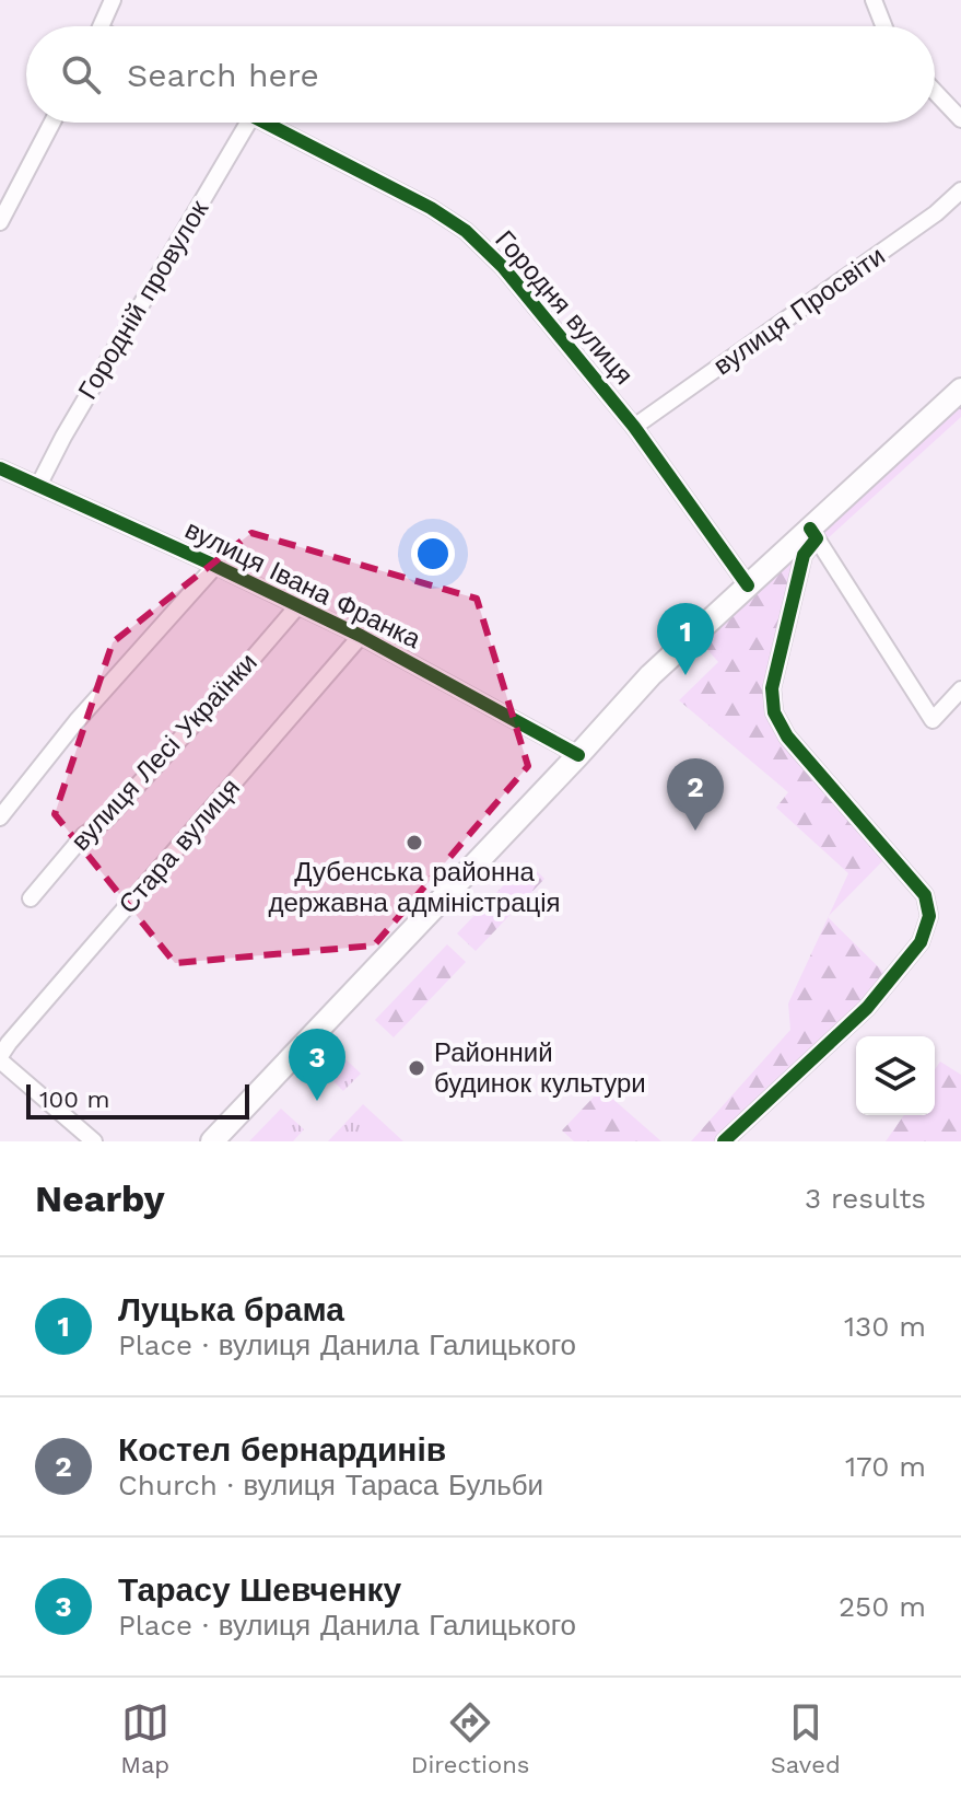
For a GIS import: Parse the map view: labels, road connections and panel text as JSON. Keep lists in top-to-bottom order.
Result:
{
  "streets": {
    "street": [
      "Городній провулок",
      "Городня вулиця",
      "вулиця Просвіти",
      "вулиця Івана Франка",
      "вулиця Лесі Українки",
      "Стара вулиця"
    ]
  },
  "crossings": [
    ["Городній провулок", "вулиця Івана Франка"],
    ["Городня вулиця", "вулиця Просвіти"],
    ["вулиця Івана Франка", "вулиця Лесі Українки"],
    ["вулиця Івана Франка", "Стара вулиця"]
  ],
  "places": ["Дубенська районна державна адміністрація", "Районний будинок культури"],
  "scale_bar": "100 m",
  "page": {
    "search": "Search here",
    "pins": ["1", "2", "3"],
    "scale": "100 m",
    "heading": ["Nearby", "3 results"],
    "list": [
      {
        "mark": "1",
        "name": "Луцька брама",
        "note": "Place · вулиця Данила Галицького",
        "value": "130 m"
      },
      {
        "mark": "2",
        "name": "Костел бернардинів",
        "note": "Church · вулиця Тараса Бульби",
        "value": "170 m"
      },
      {
        "mark": "3",
        "name": "Тарасу Шевченку",
        "note": "Place · вулиця Данила Галицького",
        "value": "250 m"
      }
    ],
    "nav": ["Map", "Directions", "Saved"]
  }
}
